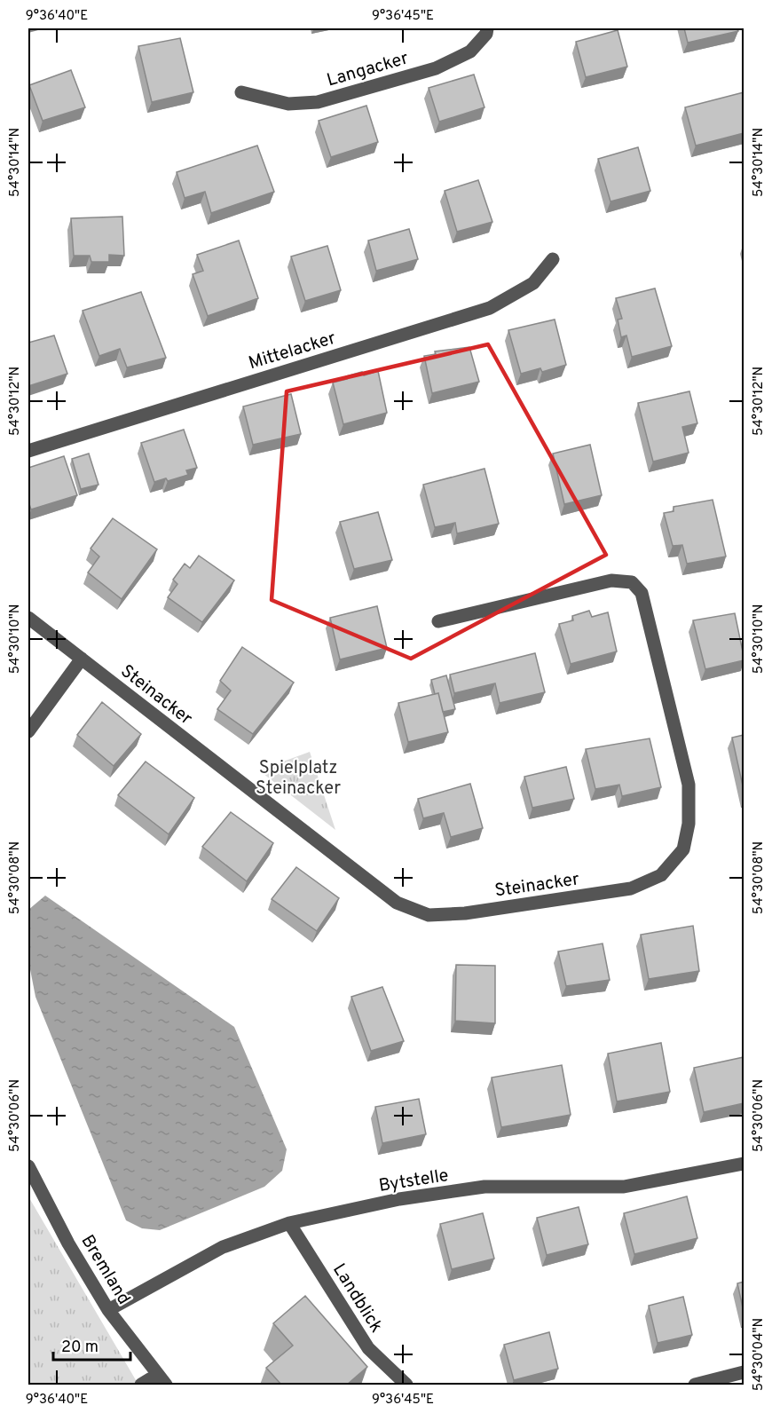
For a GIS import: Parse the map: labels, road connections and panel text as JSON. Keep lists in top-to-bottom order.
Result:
{
  "streets": {
    "street": [
      "Langacker",
      "Mittelacker",
      "Steinacker",
      "Bytstelle",
      "Bremland",
      "Landblick"
    ]
  },
  "crossings": [
    ["Bytstelle", "Bremland"],
    ["Bytstelle", "Landblick"]
  ],
  "parks": ["Spielplatz Steinacker"],
  "scale_bar": "20 m",
  "coordinates": [
    "9°36'40\"E",
    "9°36'45\"E",
    "54°30'14\"N",
    "54°30'12\"N",
    "54°30'10\"N",
    "54°30'08\"N",
    "54°30'06\"N",
    "54°30'04\"N"
  ]
}
